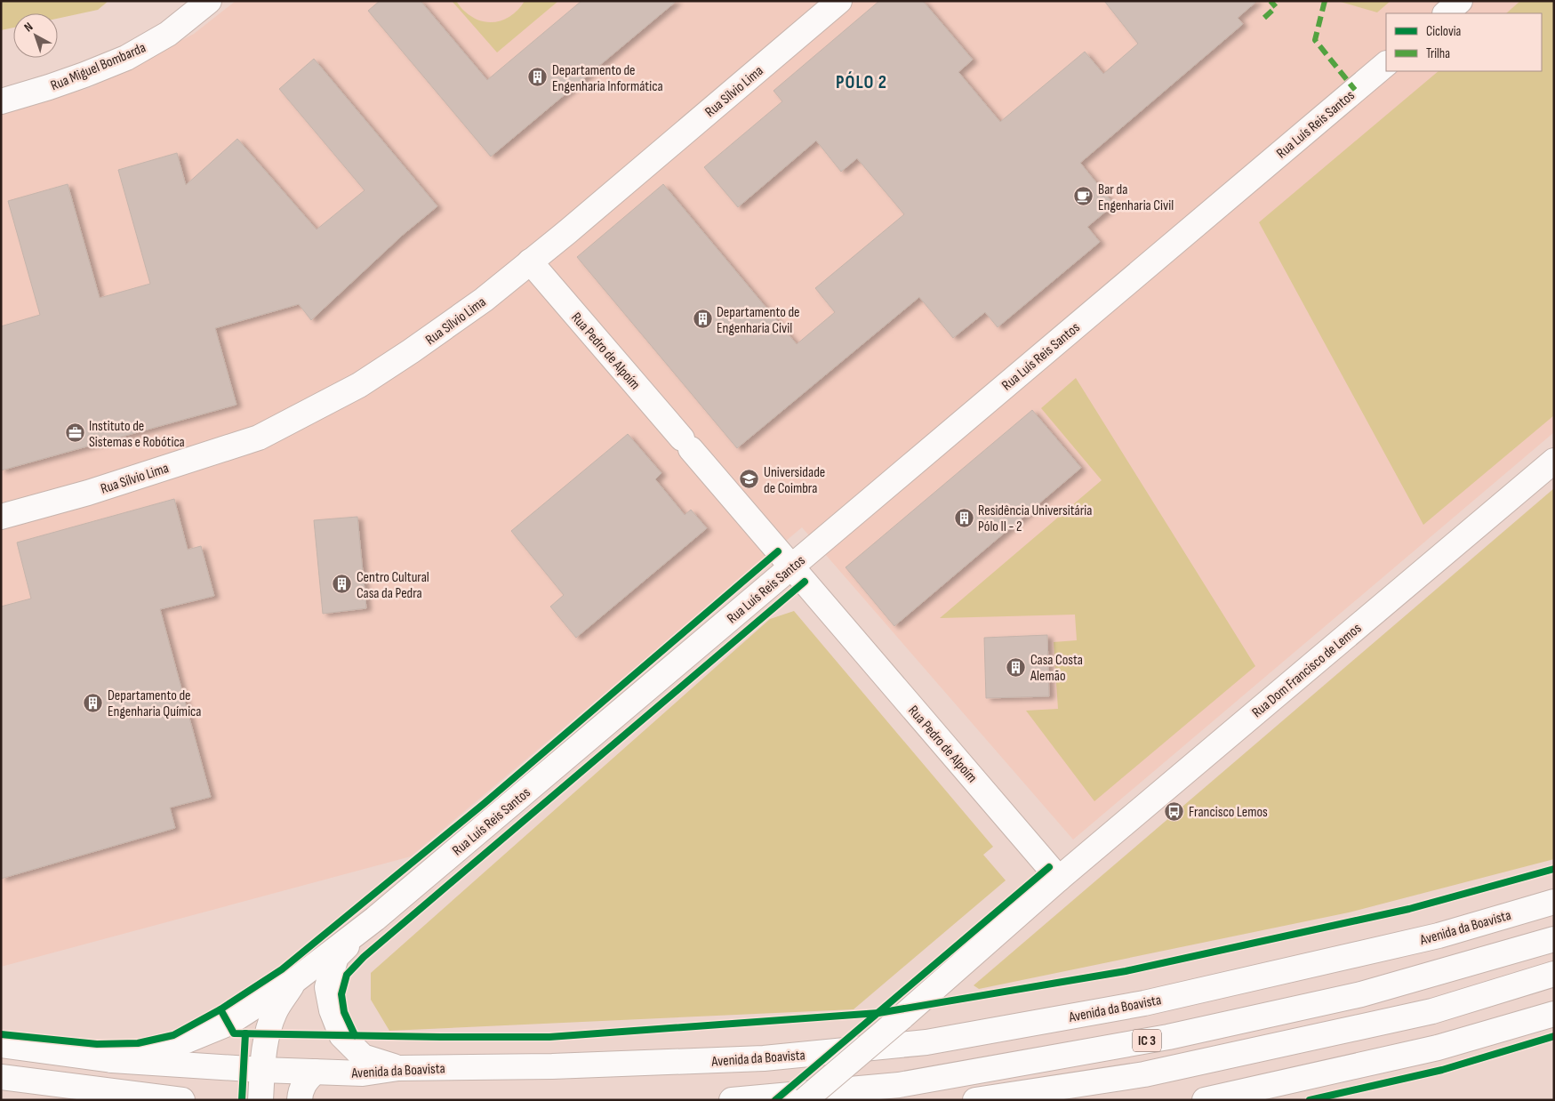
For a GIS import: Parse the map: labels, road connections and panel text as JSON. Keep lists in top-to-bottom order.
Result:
{
  "streets": {
    "main road": [
      "Rua Miguel Bombarda",
      "Rua Sílvio Lima",
      "Rua Luís Reis Santos",
      "Rua Pedro de Alpoím",
      "Rua Dom Francisco de Lemos",
      "Avenida da Boavista",
      "IC 3"
    ]
  },
  "crossings": [
    ["Rua Sílvio Lima", "Rua Pedro de Alpoím"],
    ["Rua Luís Reis Santos", "Rua Pedro de Alpoím"],
    ["Rua Luís Reis Santos", "Avenida da Boavista"],
    ["Rua Pedro de Alpoím", "Rua Dom Francisco de Lemos"]
  ],
  "districts": ["PÓLO 2"],
  "places": {
    "building": [
      "Departamento de Engenharia Informática",
      "Departamento de Engenharia Civil",
      "Residência Universitária Pólo II - 2",
      "Centro Cultural Casa da Pedra",
      "Casa Costa Alemão",
      "Departamento de Engenharia Química"
    ],
    "cafe": ["Bar da Engenharia Civil"],
    "office": ["Instituto de Sistemas e Robótica"],
    "school or university": ["Universidade de Coimbra"],
    "bus stop": ["Francisco Lemos"]
  },
  "legend": ["Ciclovia", "Trilha"],
  "north": "top left"
}
